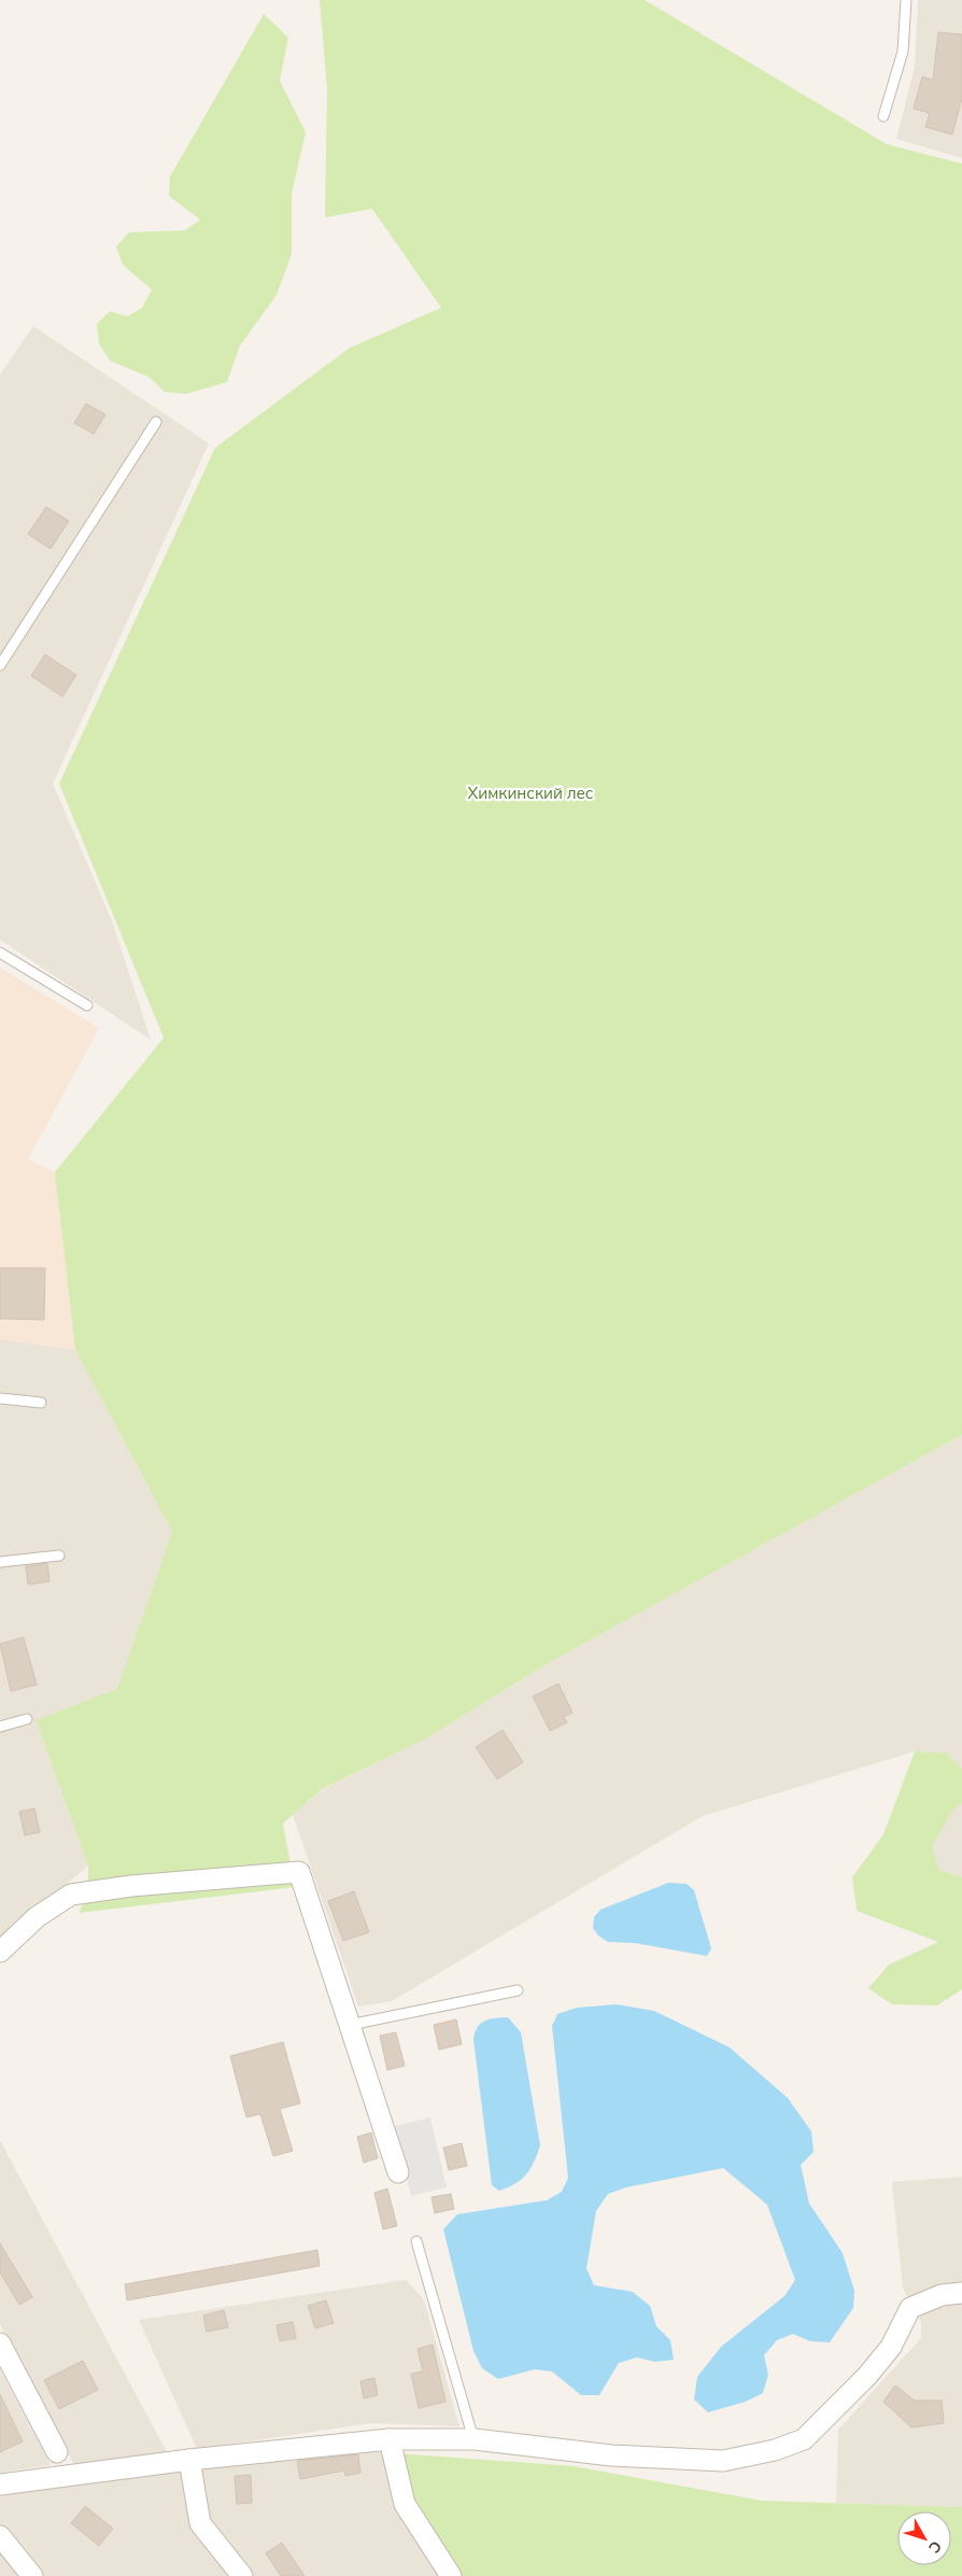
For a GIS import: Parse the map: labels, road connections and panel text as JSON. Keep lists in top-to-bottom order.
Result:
{
  "parks": ["Химкинский лес"],
  "north": "bottom right"
}
